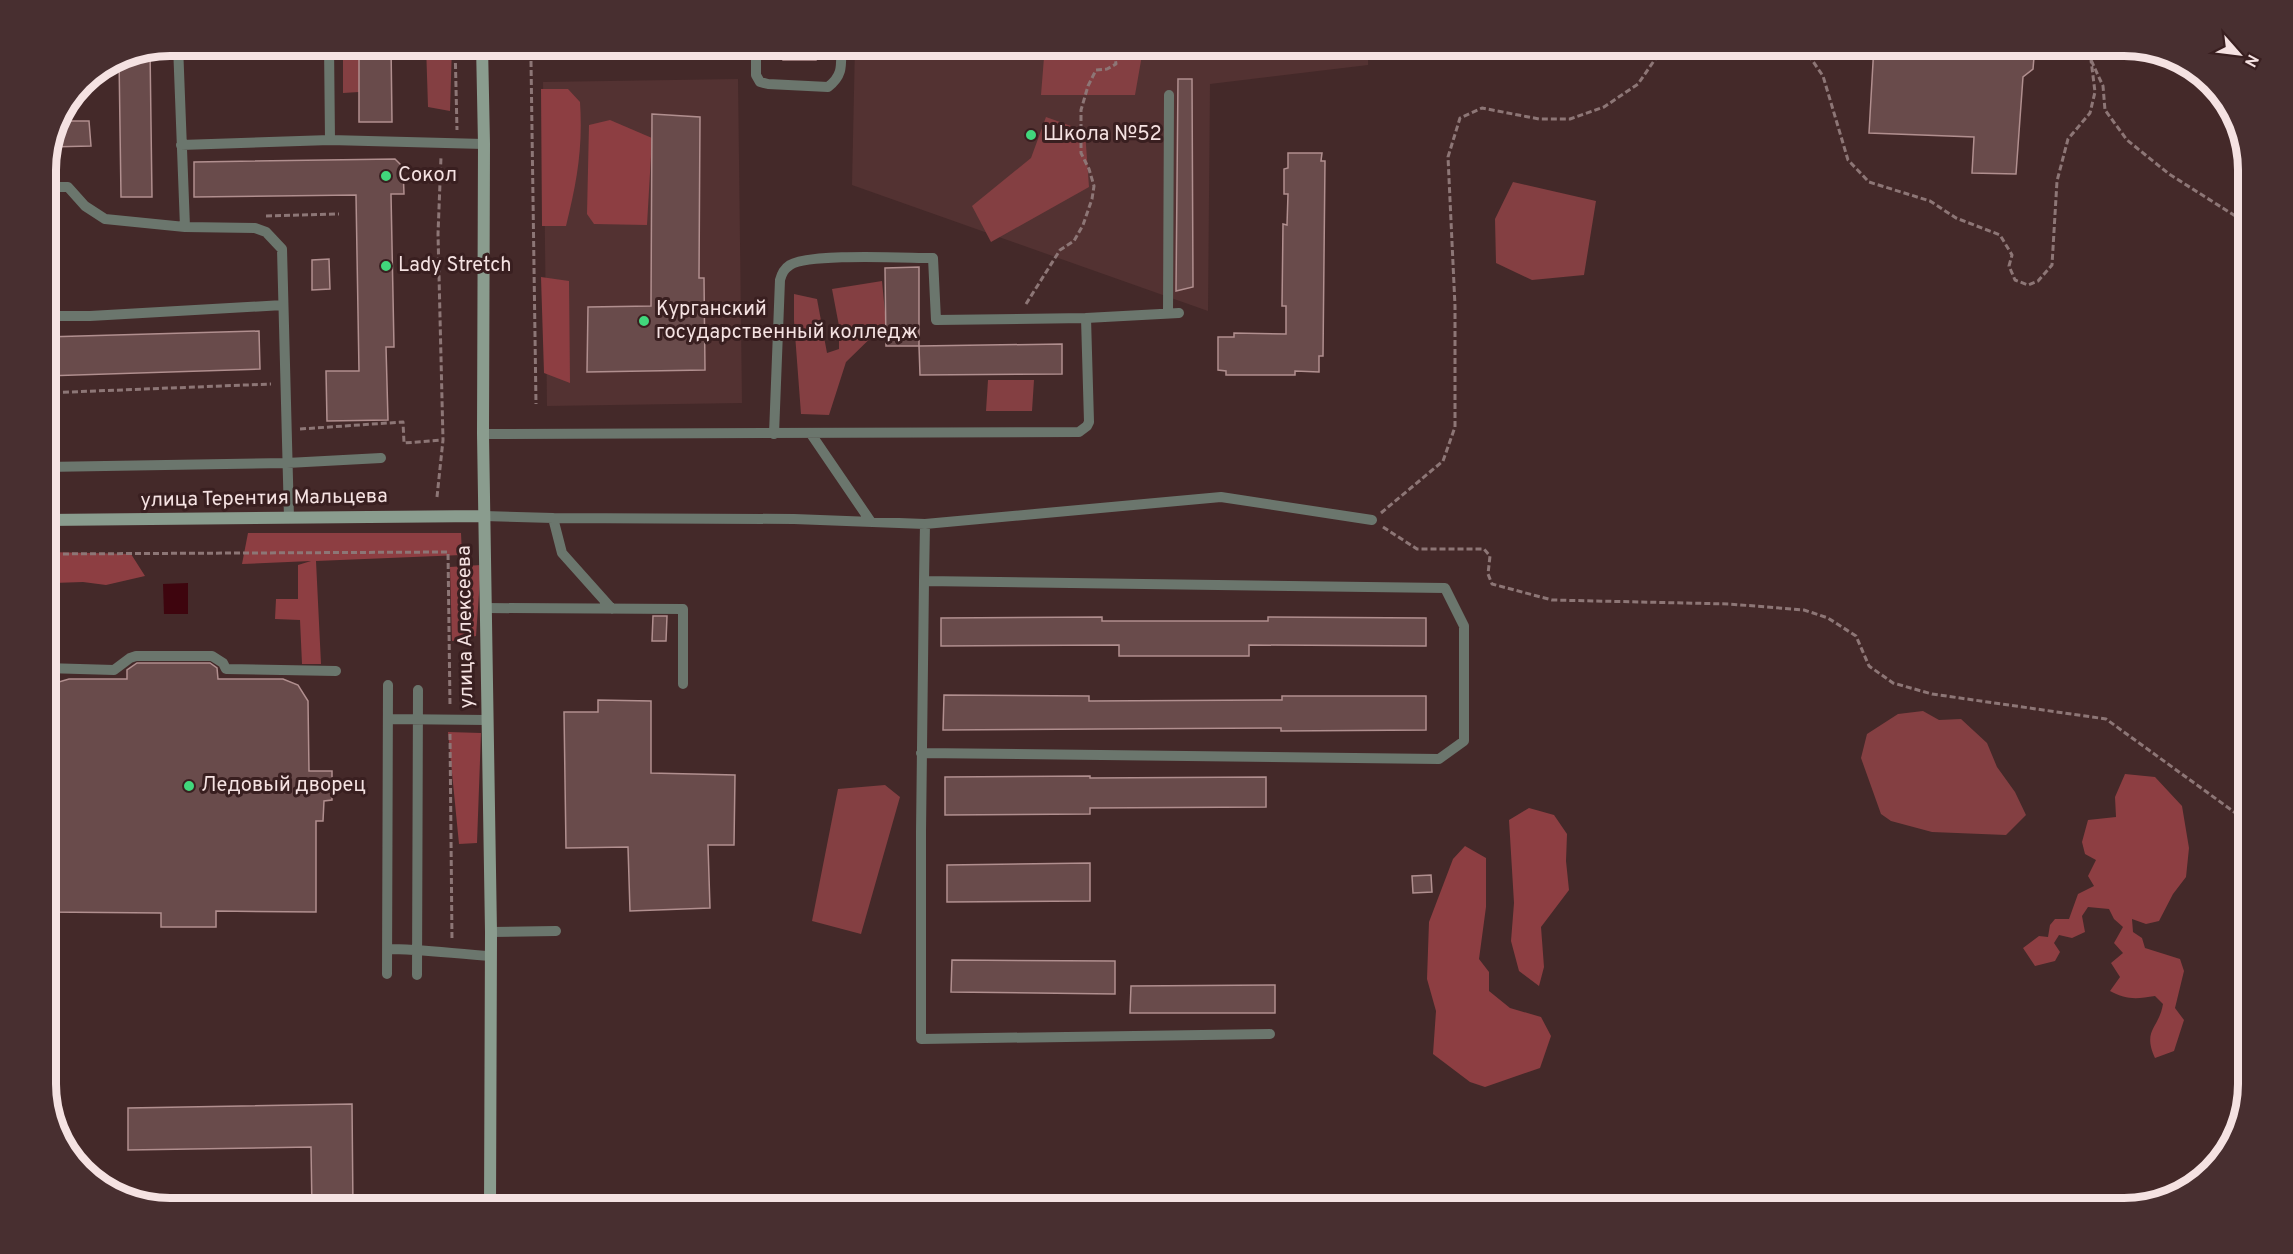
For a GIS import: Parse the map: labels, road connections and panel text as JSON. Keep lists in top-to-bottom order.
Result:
{
  "streets": {
    "street": ["улица Терентия Мальцева", "улица Алексеева"]
  },
  "crossings": [
    ["улица Терентия Мальцева", "улица Алексеева"]
  ],
  "places": [
    "Школа №52",
    "Сокол",
    "Lady Stretch",
    "Курганский государственный колледж",
    "Ледовый дворец"
  ],
  "north": "bottom right"
}
